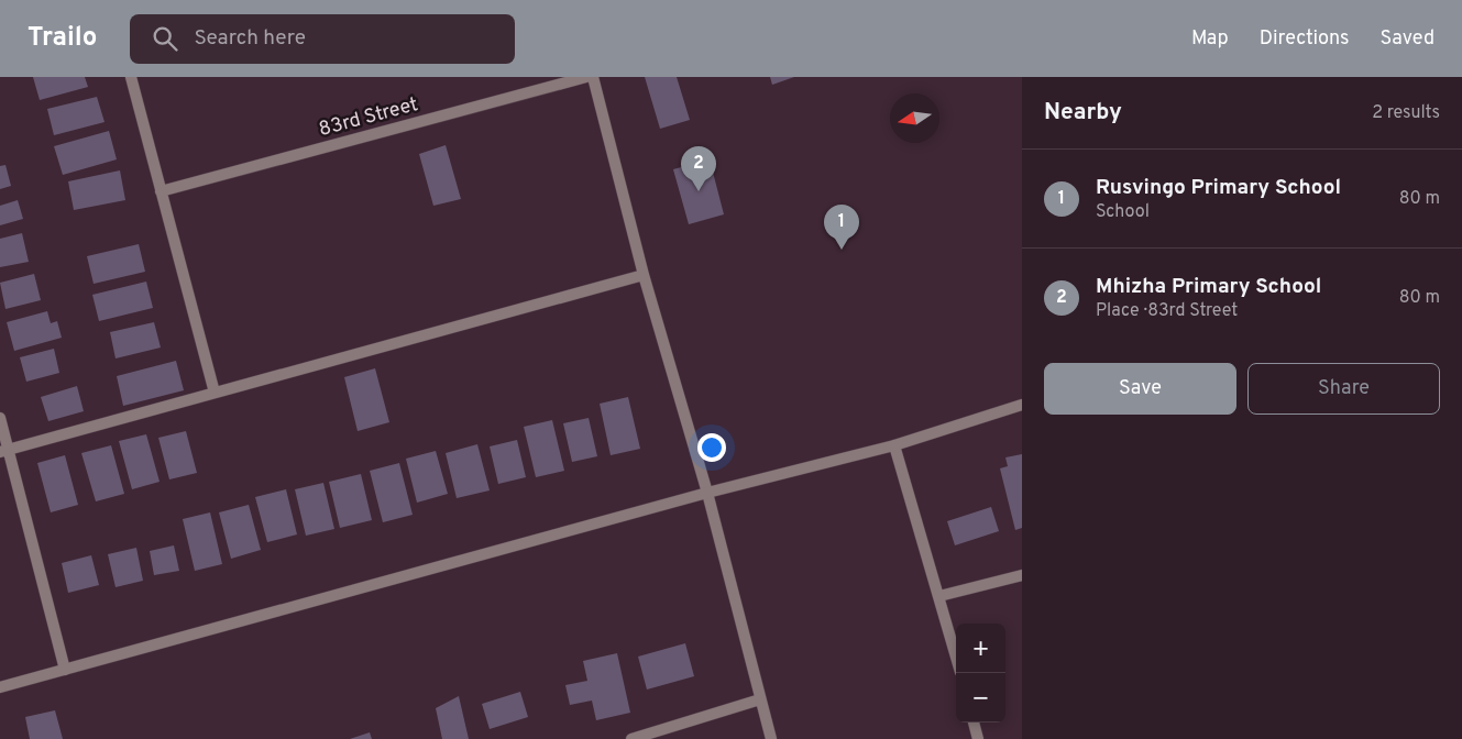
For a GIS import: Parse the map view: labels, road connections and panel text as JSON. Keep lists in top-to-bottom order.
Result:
{
  "streets": {
    "street": ["83rd Street"]
  },
  "north": "left",
  "page": {
    "header": "Trailo",
    "search": "Search here",
    "nav": ["Map", "Directions", "Saved"],
    "heading": ["Nearby", "2 results"],
    "pins": ["2", "1"],
    "list": [
      {
        "mark": "1",
        "name": "Rusvingo Primary School",
        "note": "School",
        "value": "80 m"
      },
      {
        "mark": "2",
        "name": "Mhizha Primary School",
        "note": "Place · 83rd Street",
        "value": "80 m"
      }
    ],
    "buttons": ["Save", "Share"],
    "map_buttons": ["+", "−"]
  }
}
